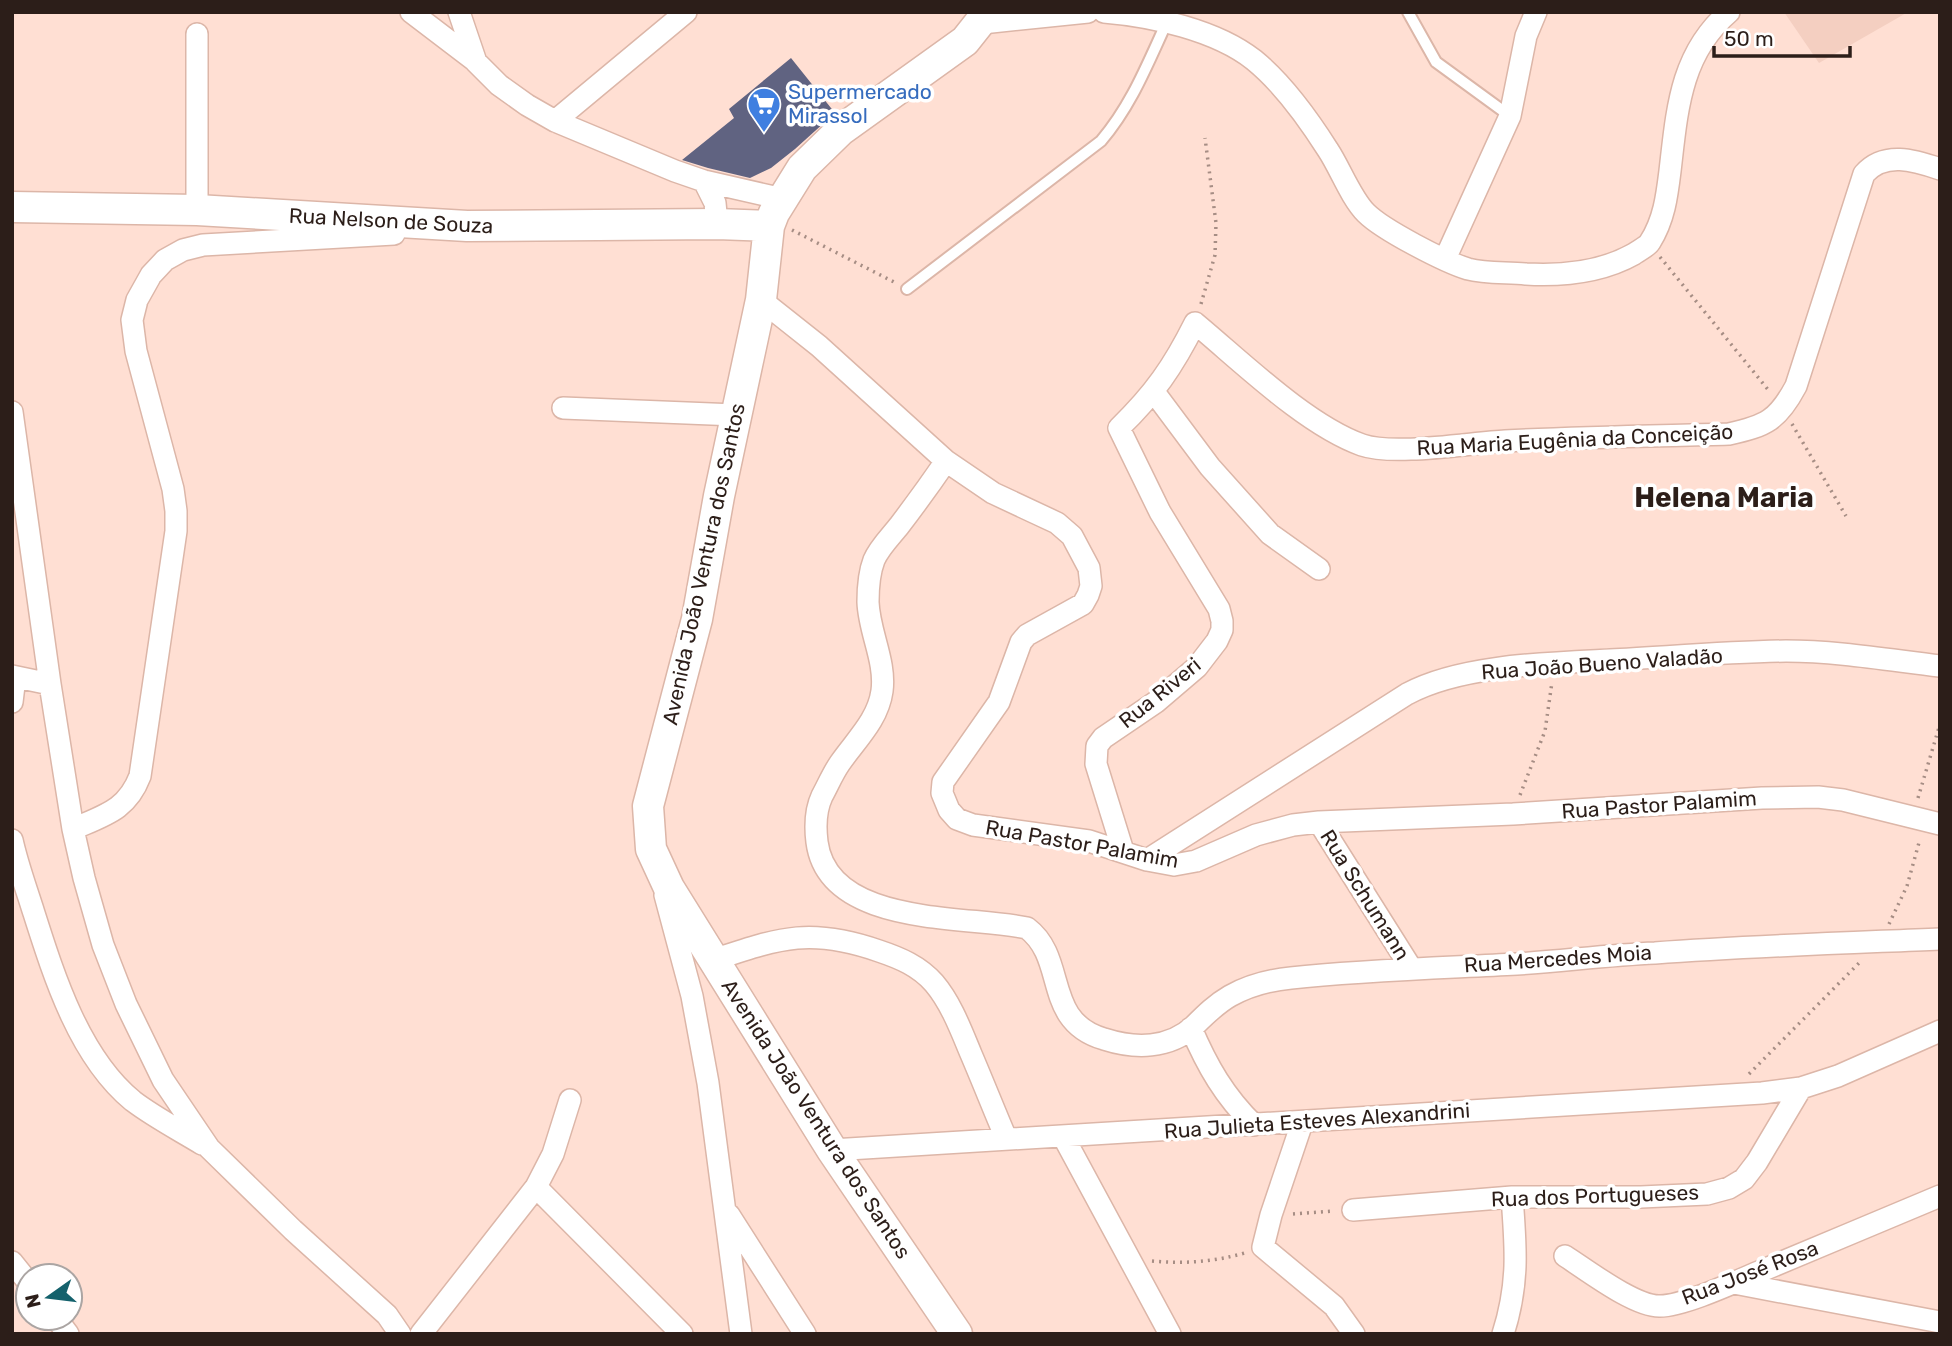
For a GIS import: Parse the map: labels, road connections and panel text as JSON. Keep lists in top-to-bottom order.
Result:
{
  "streets": {
    "main road": ["Rua Nelson de Souza", "Avenida João Ventura dos Santos"],
    "street": [
      "Rua Maria Eugênia da Conceição",
      "Rua João Bueno Valadão",
      "Rua Riveri",
      "Rua Pastor Palamim",
      "Rua Schumann",
      "Rua Mercedes Moia",
      "Rua Julieta Esteves Alexandrini",
      "Rua dos Portugueses",
      "Rua José Rosa"
    ]
  },
  "crossings": [
    ["Rua Nelson de Souza", "Avenida João Ventura dos Santos"],
    ["Avenida João Ventura dos Santos", "Rua Pastor Palamim"],
    ["Avenida João Ventura dos Santos", "Rua Julieta Esteves Alexandrini"],
    ["Rua João Bueno Valadão", "Rua Pastor Palamim"],
    ["Rua Riveri", "Rua Pastor Palamim"],
    ["Rua Pastor Palamim", "Rua Schumann"],
    ["Rua Pastor Palamim", "Rua Mercedes Moia"],
    ["Rua Schumann", "Rua Mercedes Moia"],
    ["Rua Julieta Esteves Alexandrini", "Rua dos Portugueses"]
  ],
  "districts": ["Helena Maria"],
  "places": {
    "supermarket": ["Supermercado Mirassol"]
  },
  "scale_bar": "50 m",
  "north": "left"
}
